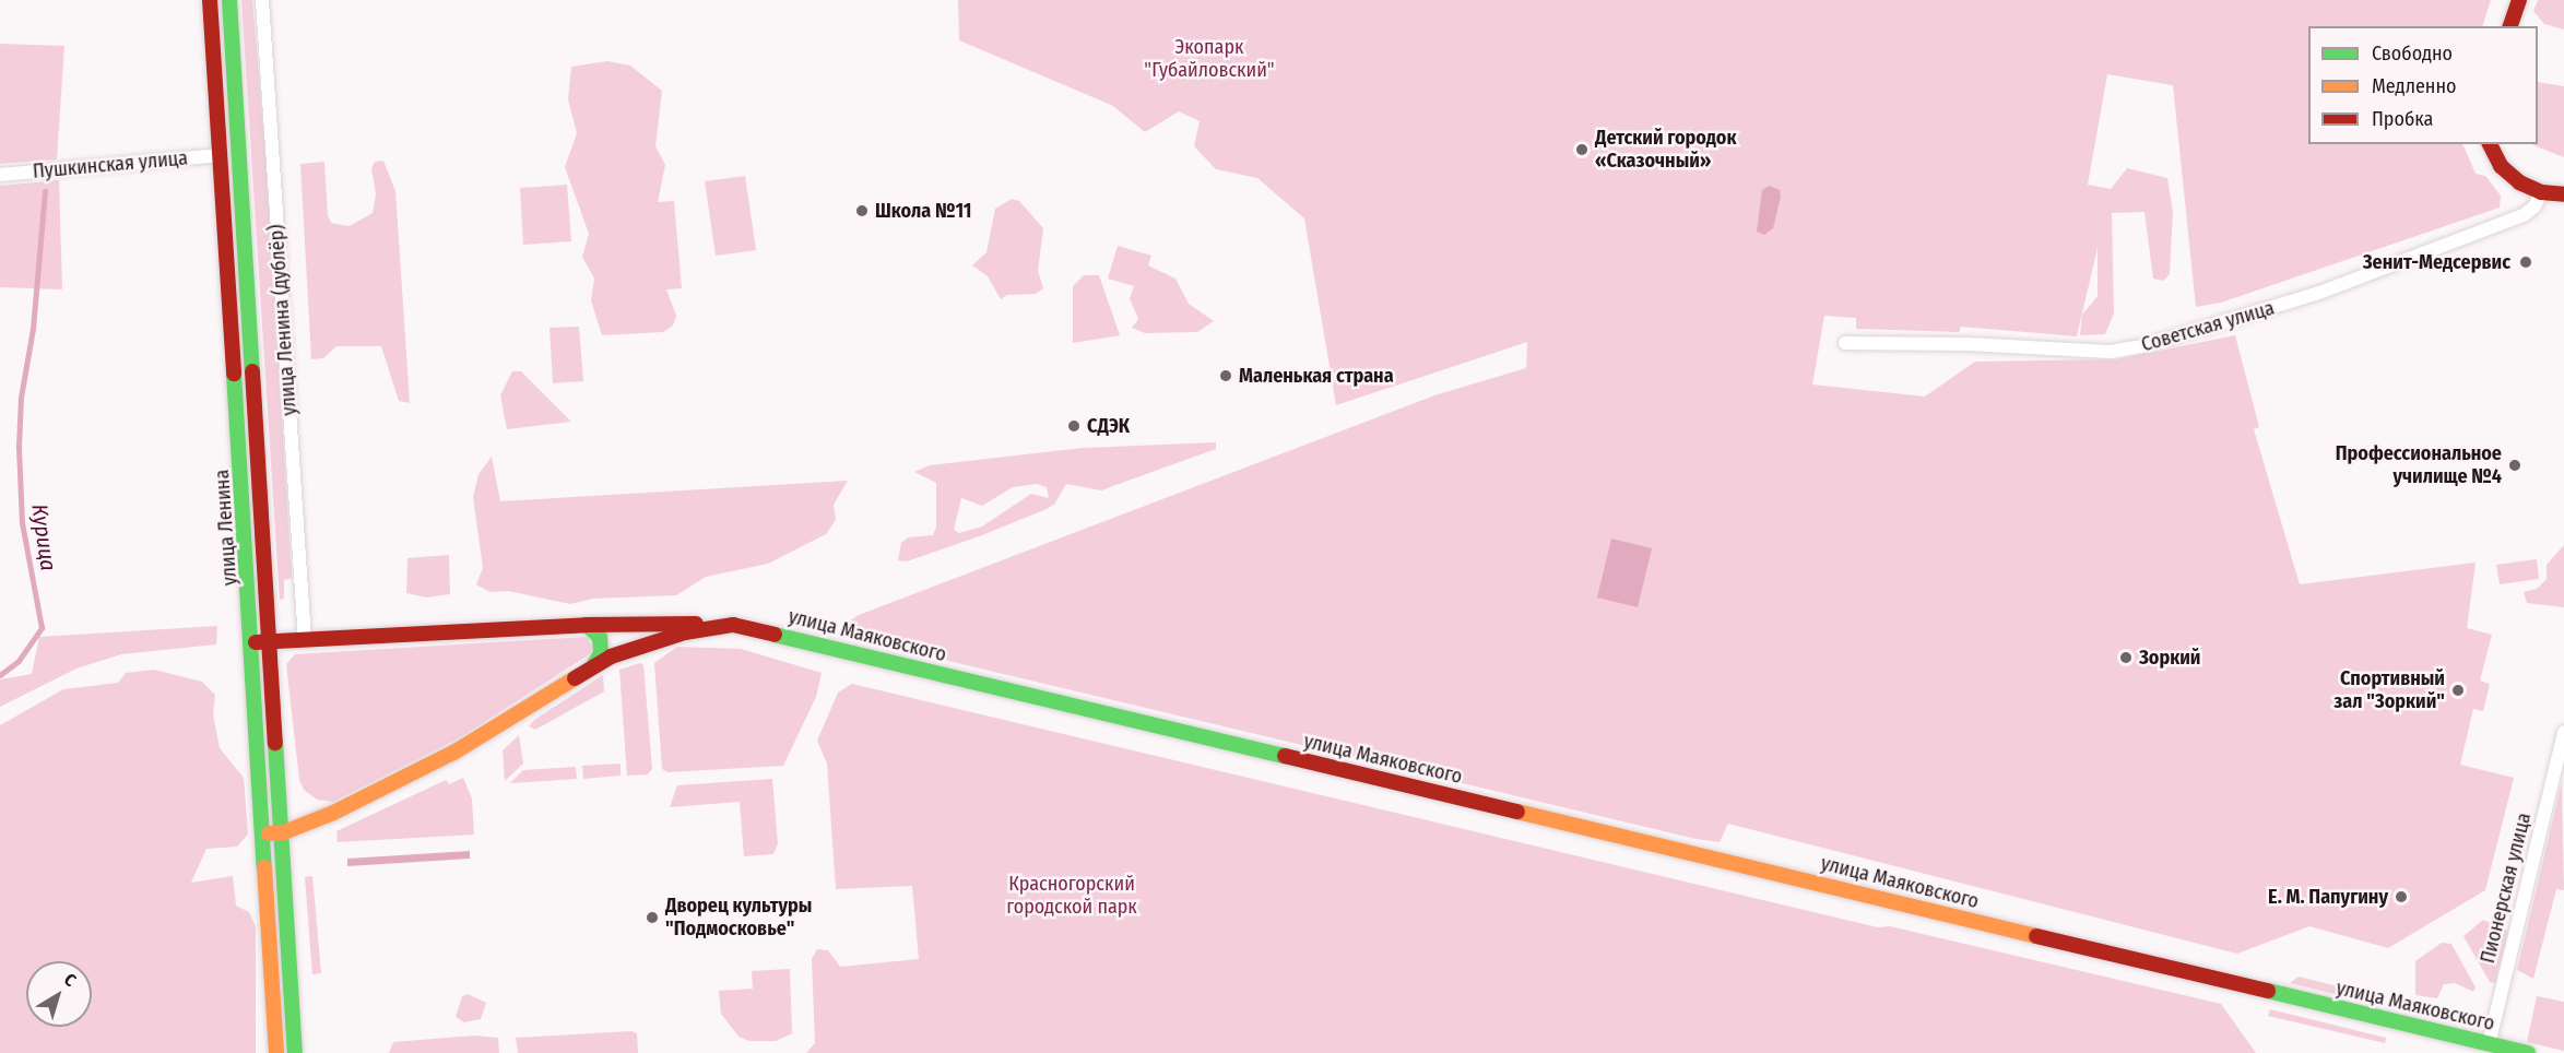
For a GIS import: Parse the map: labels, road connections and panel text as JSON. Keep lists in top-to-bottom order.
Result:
{
  "streets": {
    "street": [
      "Пушкинская улица",
      "улица Ленина (дублёр)",
      "Советская улица",
      "улица Ленина",
      "улица Маяковского",
      "Пионерская улица"
    ]
  },
  "crossings": [
    ["Пушкинская улица", "улица Ленина"],
    ["улица Ленина", "улица Маяковского"],
    ["улица Маяковского", "Пионерская улица"]
  ],
  "water": ["Курица"],
  "parks": ["Экопарк \"Губайловский\"", "Красногорский городской парк"],
  "places": [
    "Детский городок «Сказочный»",
    "Школа №11",
    "Зенит-Медсервис",
    "Маленькая страна",
    "СДЭК",
    "Профессиональное училище №4",
    "Зоркий",
    "Спортивный зал \"Зоркий\"",
    "Е. М. Папугину",
    "Дворец культуры \"Подмосковье\""
  ],
  "legend": ["Свободно", "Медленно", "Пробка"],
  "north": "top right"
}
